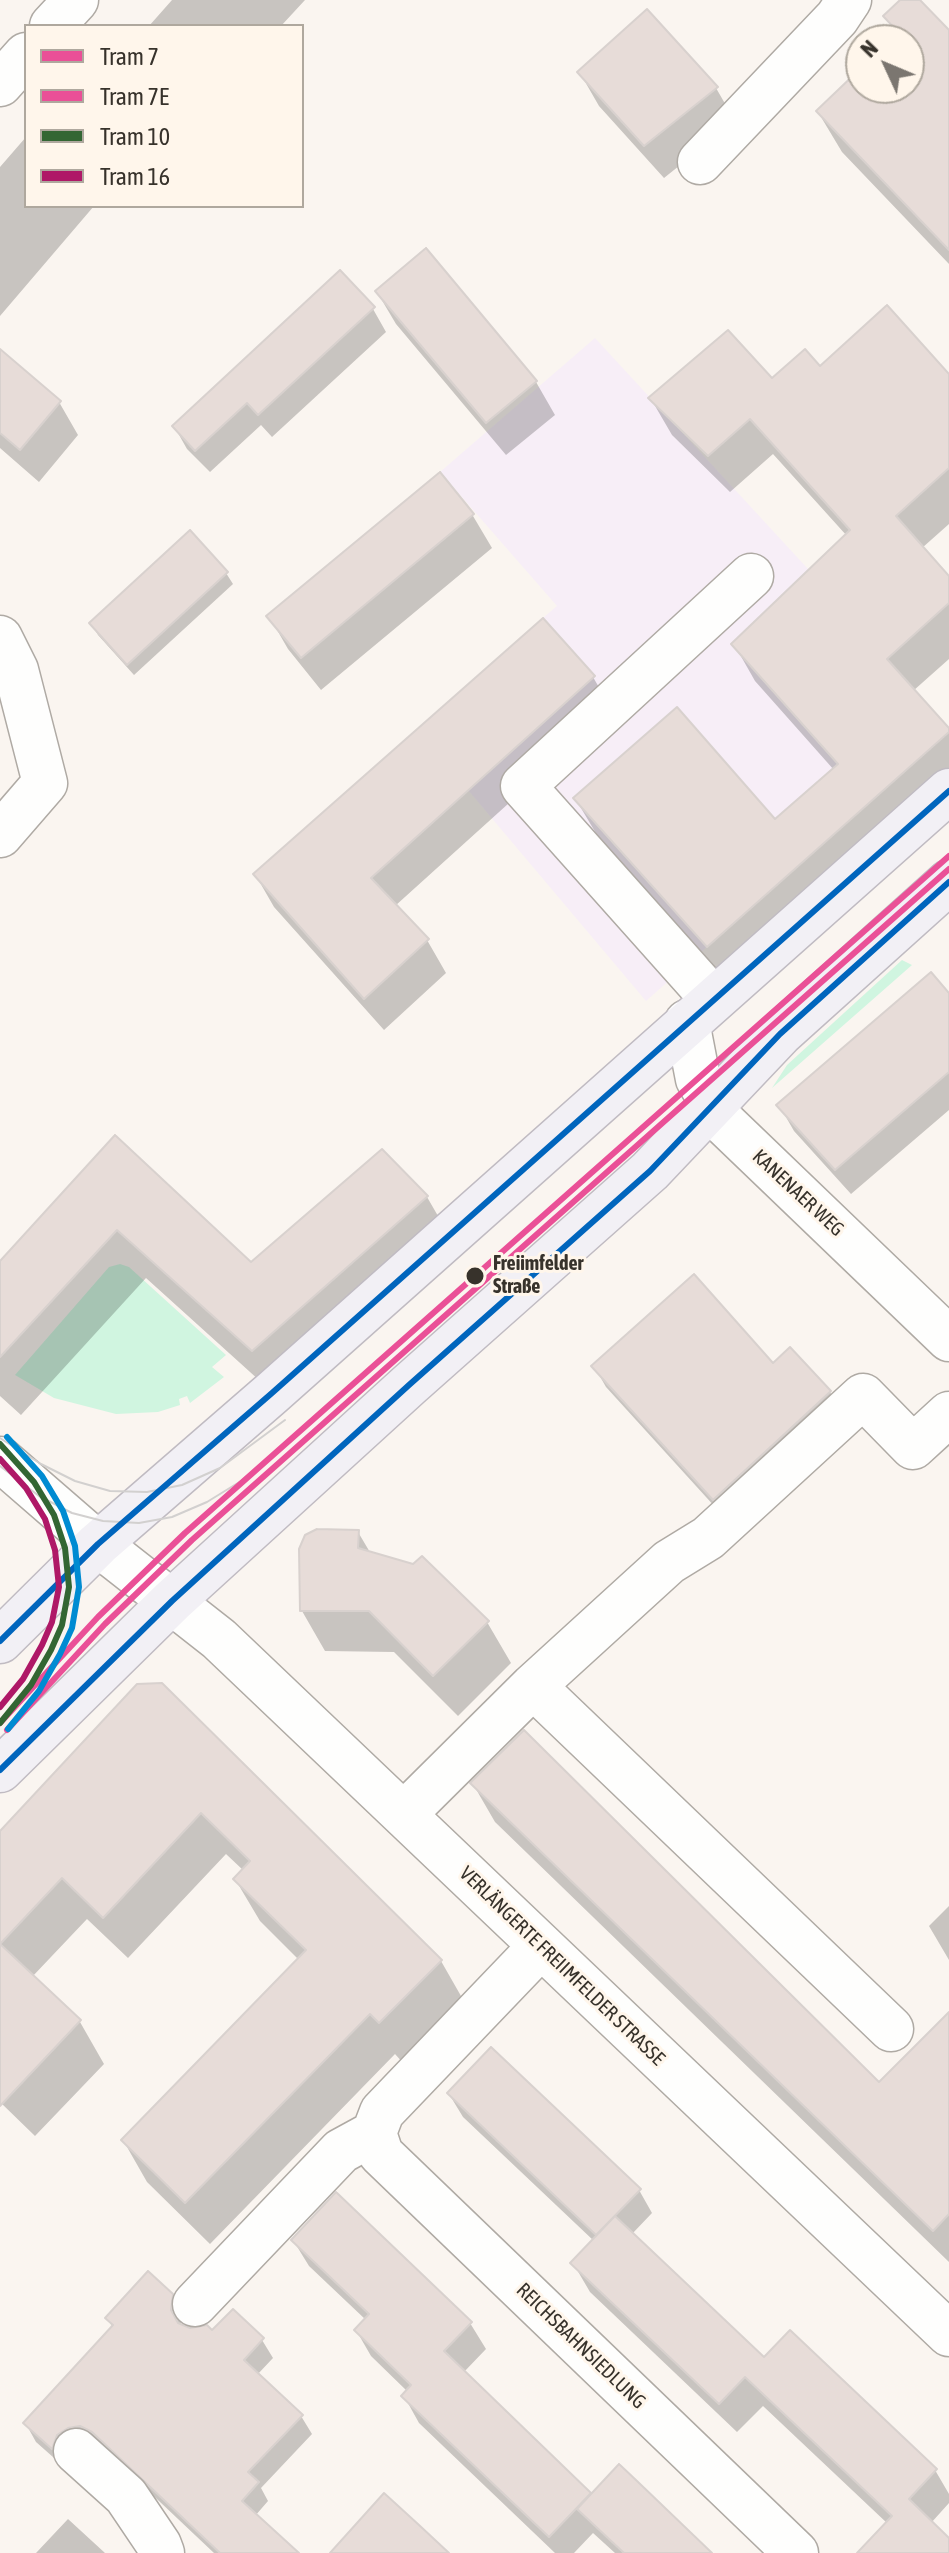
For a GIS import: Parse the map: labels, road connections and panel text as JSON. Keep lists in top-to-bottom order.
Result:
{
  "streets": {
    "street": ["KANENAER WEG", "VERLÄNGERTE FREIIMFELDER STRASSE", "REICHSBAHNSIEDLUNG"]
  },
  "places": ["Freiimfelder Straße"],
  "lines": [
    "tram line 7",
    "tram line 7E",
    "tram line 10",
    "tram line 16"
  ],
  "legend": [
    "Tram 7",
    "Tram 7E",
    "Tram 10",
    "Tram 16"
  ],
  "north": "top left"
}
